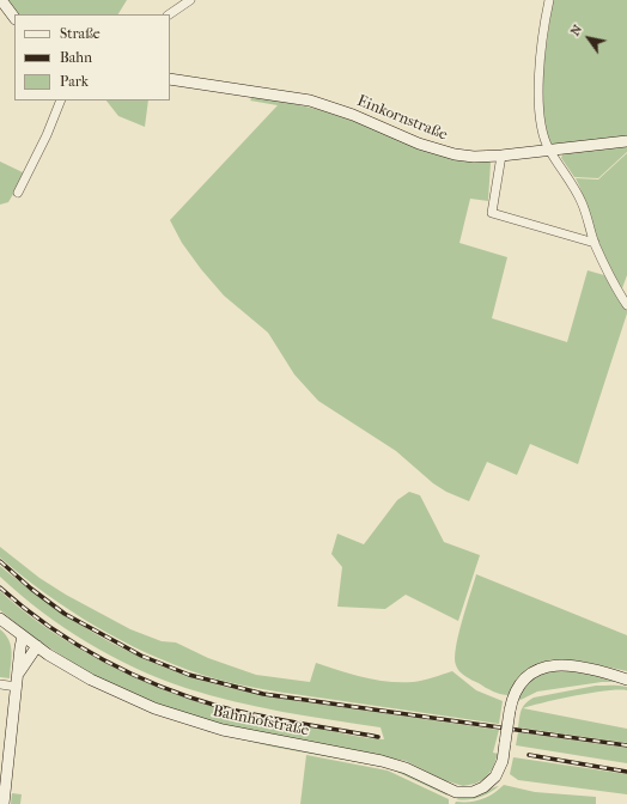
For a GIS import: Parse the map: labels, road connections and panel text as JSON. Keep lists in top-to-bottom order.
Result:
{
  "streets": {
    "main road": ["Einkornstraße", "Bahnhofstraße"]
  },
  "legend": ["Straße", "Bahn", "Park"],
  "north": "top left"
}
